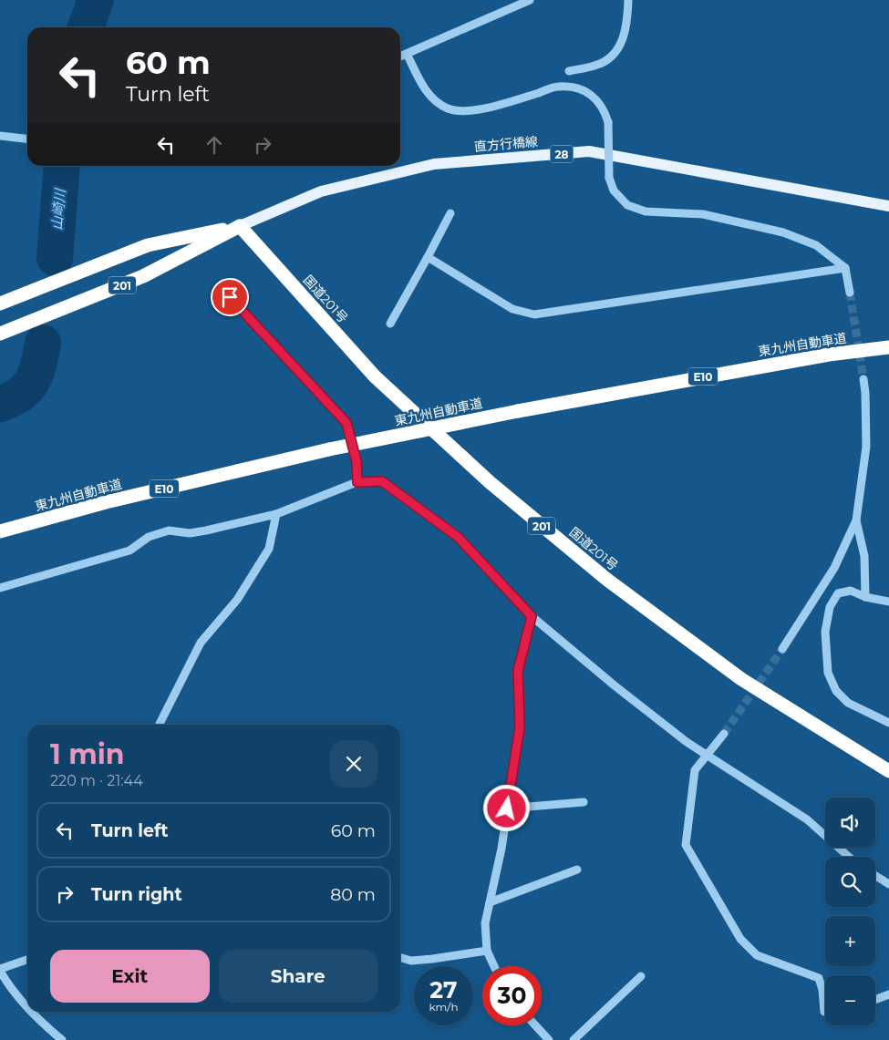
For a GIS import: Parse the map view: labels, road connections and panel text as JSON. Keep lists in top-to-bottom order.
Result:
{
  "streets": {
    "highway": [
      "201",
      "国道201号",
      "東九州自動車道",
      "E10"
    ],
    "main road": ["直方行橋線", "28"]
  },
  "crossings": [
    ["直方行橋線", "201"],
    ["直方行橋線", "国道201号"],
    ["201", "国道201号"]
  ],
  "water": ["山崎川"],
  "page": {
    "turn": ["60 m", "Turn left"],
    "heading": ["1 min", "220 m · 21:44"],
    "map_buttons": ["+", "−"],
    "list": [
      {
        "name": "Turn left",
        "value": "60 m"
      },
      {
        "name": "Turn right",
        "value": "80 m"
      }
    ],
    "buttons": ["Exit", "Share"],
    "speed": "27 km/h",
    "limit": "30"
  }
}
